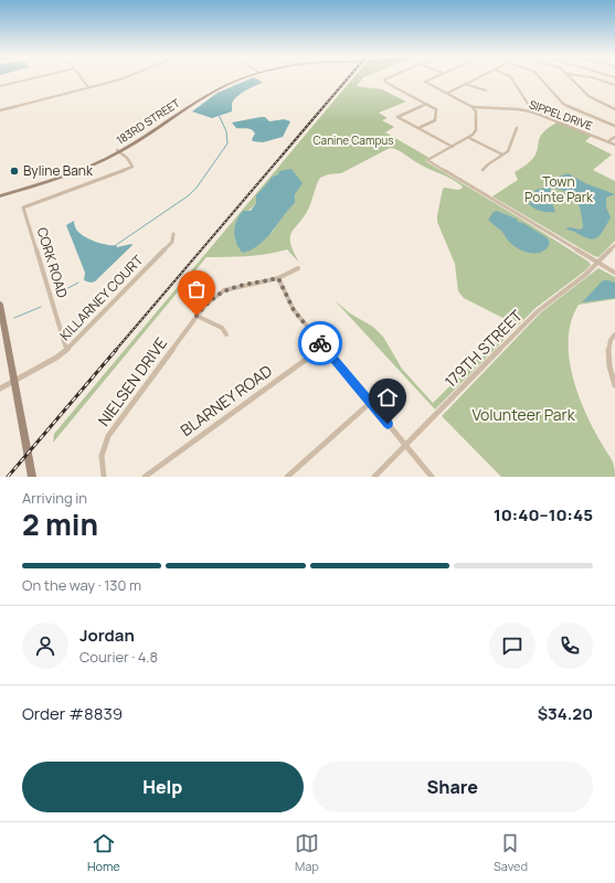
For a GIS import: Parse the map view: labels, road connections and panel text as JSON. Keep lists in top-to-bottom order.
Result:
{
  "streets": {
    "street": [
      "SIPPEL DRIVE",
      "183RD STREET",
      "CORK ROAD",
      "KILLARNEY COURT",
      "179TH STREET",
      "NIELSEN DRIVE",
      "BLARNEY ROAD"
    ]
  },
  "crossings": [
    ["CORK ROAD", "KILLARNEY COURT"]
  ],
  "parks": ["Canine Campus", "Town Pointe Park", "Volunteer Park"],
  "places": ["Byline Bank"],
  "page": {
    "heading": ["2 min", "Arriving in", "10:40–10:45"],
    "panel": [
      "Jordan",
      "Courier · 4.8",
      "Order #8839",
      "$34.20"
    ],
    "bar": "On the way · 130 m",
    "buttons": ["Help", "Share"],
    "tabs": ["Home", "Map", "Saved"]
  }
}
